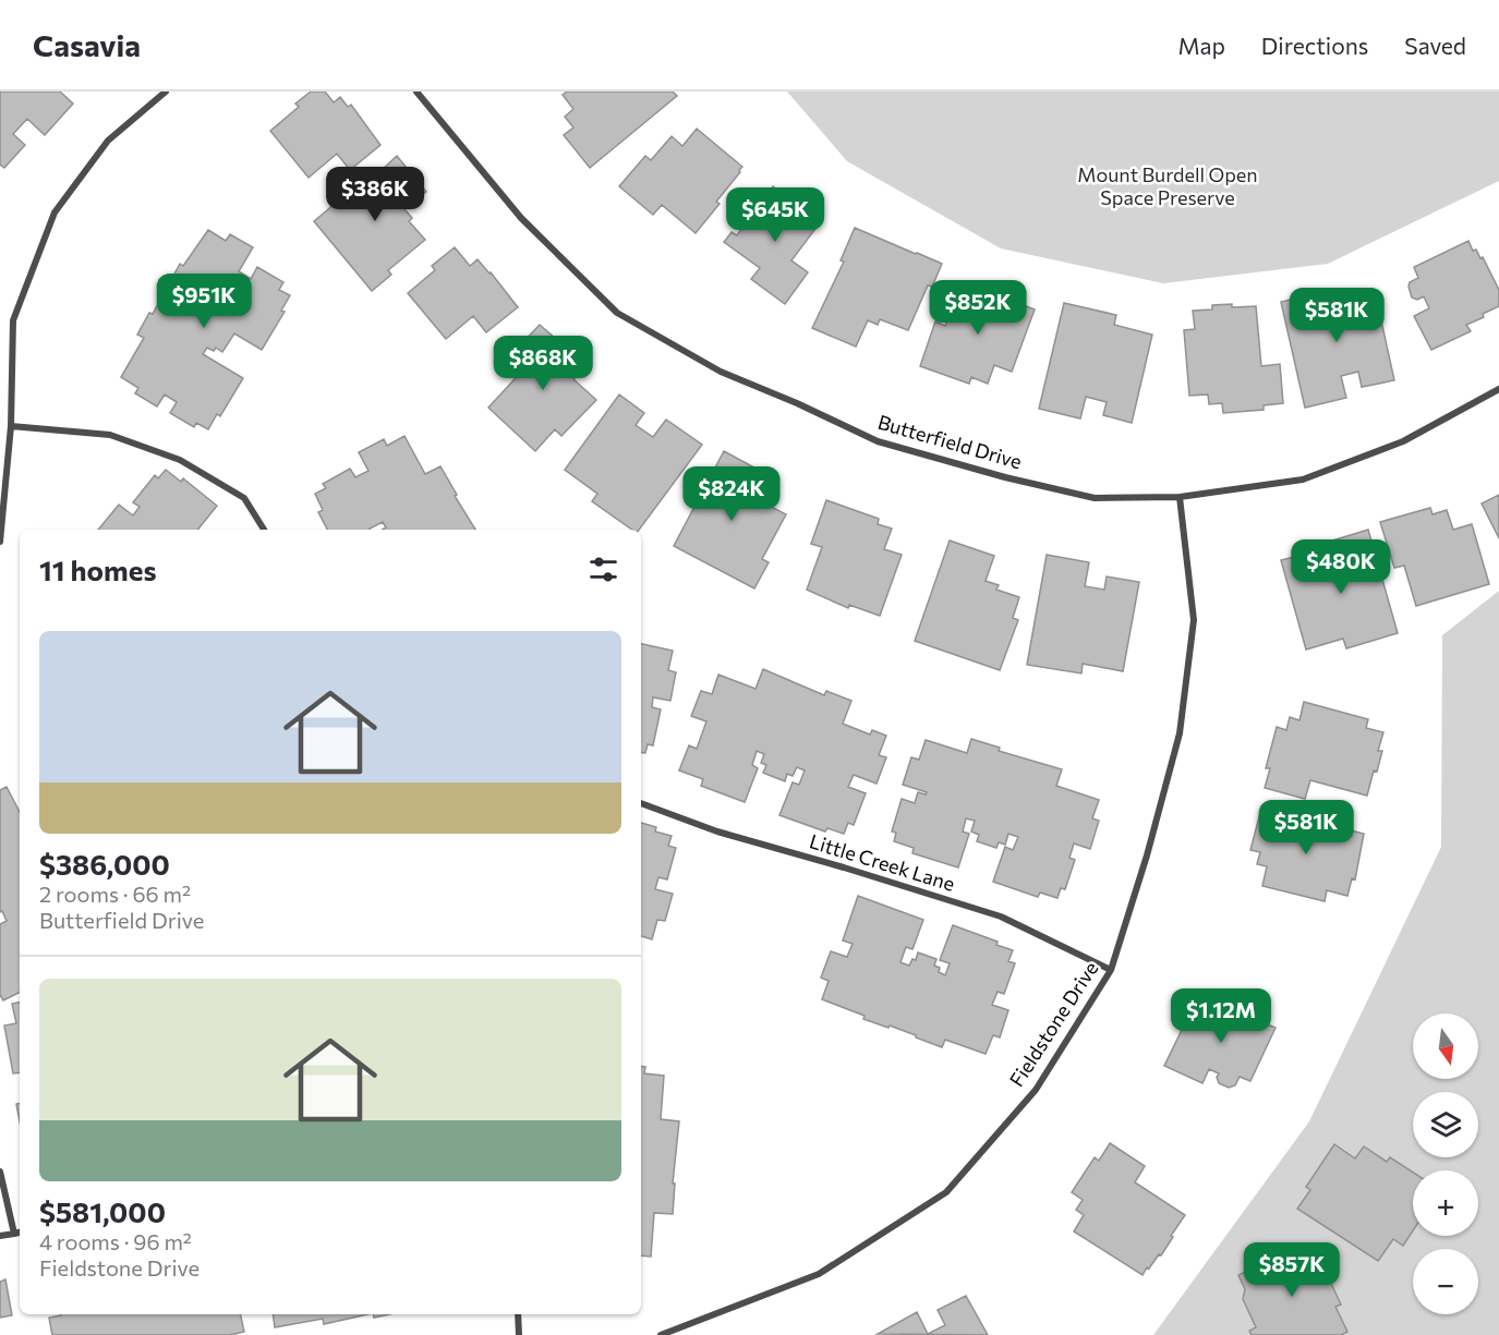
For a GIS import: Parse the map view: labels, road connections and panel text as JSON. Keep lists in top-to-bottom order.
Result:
{
  "streets": {
    "street": ["Butterfield Drive", "Little Creek Lane", "Fieldstone Drive"]
  },
  "crossings": [
    ["Butterfield Drive", "Fieldstone Drive"],
    ["Little Creek Lane", "Fieldstone Drive"]
  ],
  "parks": ["Mount Burdell Open Space Preserve"],
  "north": "bottom",
  "page": {
    "header": "Casavia",
    "nav": ["Map", "Directions", "Saved"],
    "price": [
      "$386K",
      "$645K",
      "$951K",
      "$852K",
      "$581K",
      "$868K",
      "$824K",
      "$480K",
      "$581K",
      "$1.12M",
      "$857K"
    ],
    "heading": "11 homes",
    "list": [
      {
        "name": "$386,000",
        "note": "2 rooms · 66 m² · Butterfield Drive"
      },
      {
        "name": "$581,000",
        "note": "4 rooms · 96 m² · Fieldstone Drive"
      }
    ],
    "map_buttons": ["+", "−"]
  }
}
